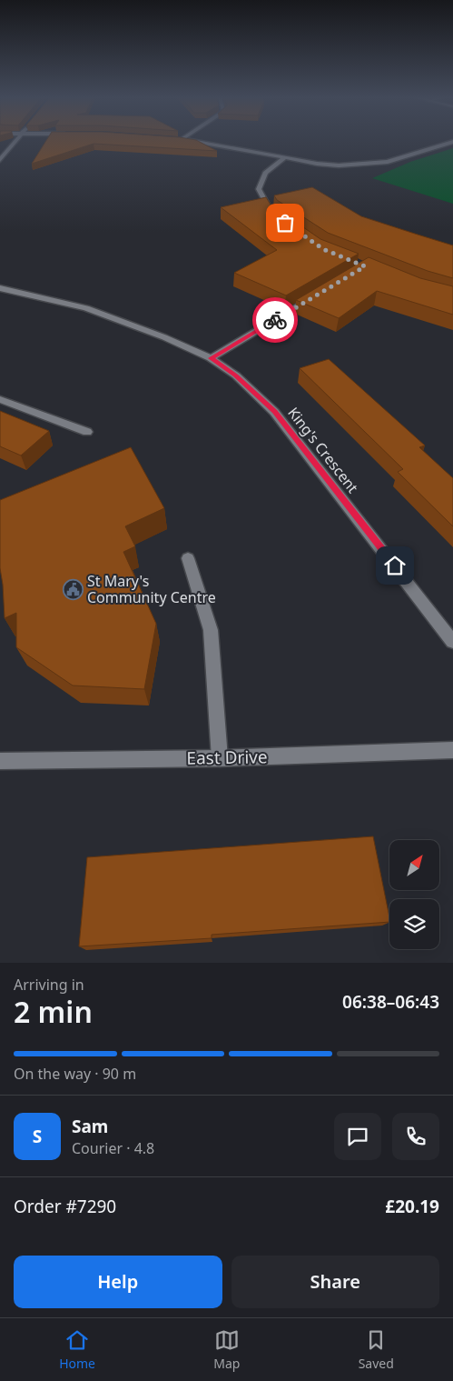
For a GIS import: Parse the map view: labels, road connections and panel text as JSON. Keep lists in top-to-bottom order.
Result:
{
  "streets": {
    "street": ["King's Crescent", "East Drive"]
  },
  "places": {
    "public building": ["St Mary's Community Centre"]
  },
  "north": "top right",
  "page": {
    "heading": ["2 min", "Arriving in", "06:38–06:43"],
    "panel": [
      "Sam",
      "Courier · 4.8",
      "Order #7290",
      "£20.19"
    ],
    "bar": "On the way · 90 m",
    "round": "S",
    "buttons": ["Help", "Share"],
    "tabs": ["Home", "Map", "Saved"]
  }
}
